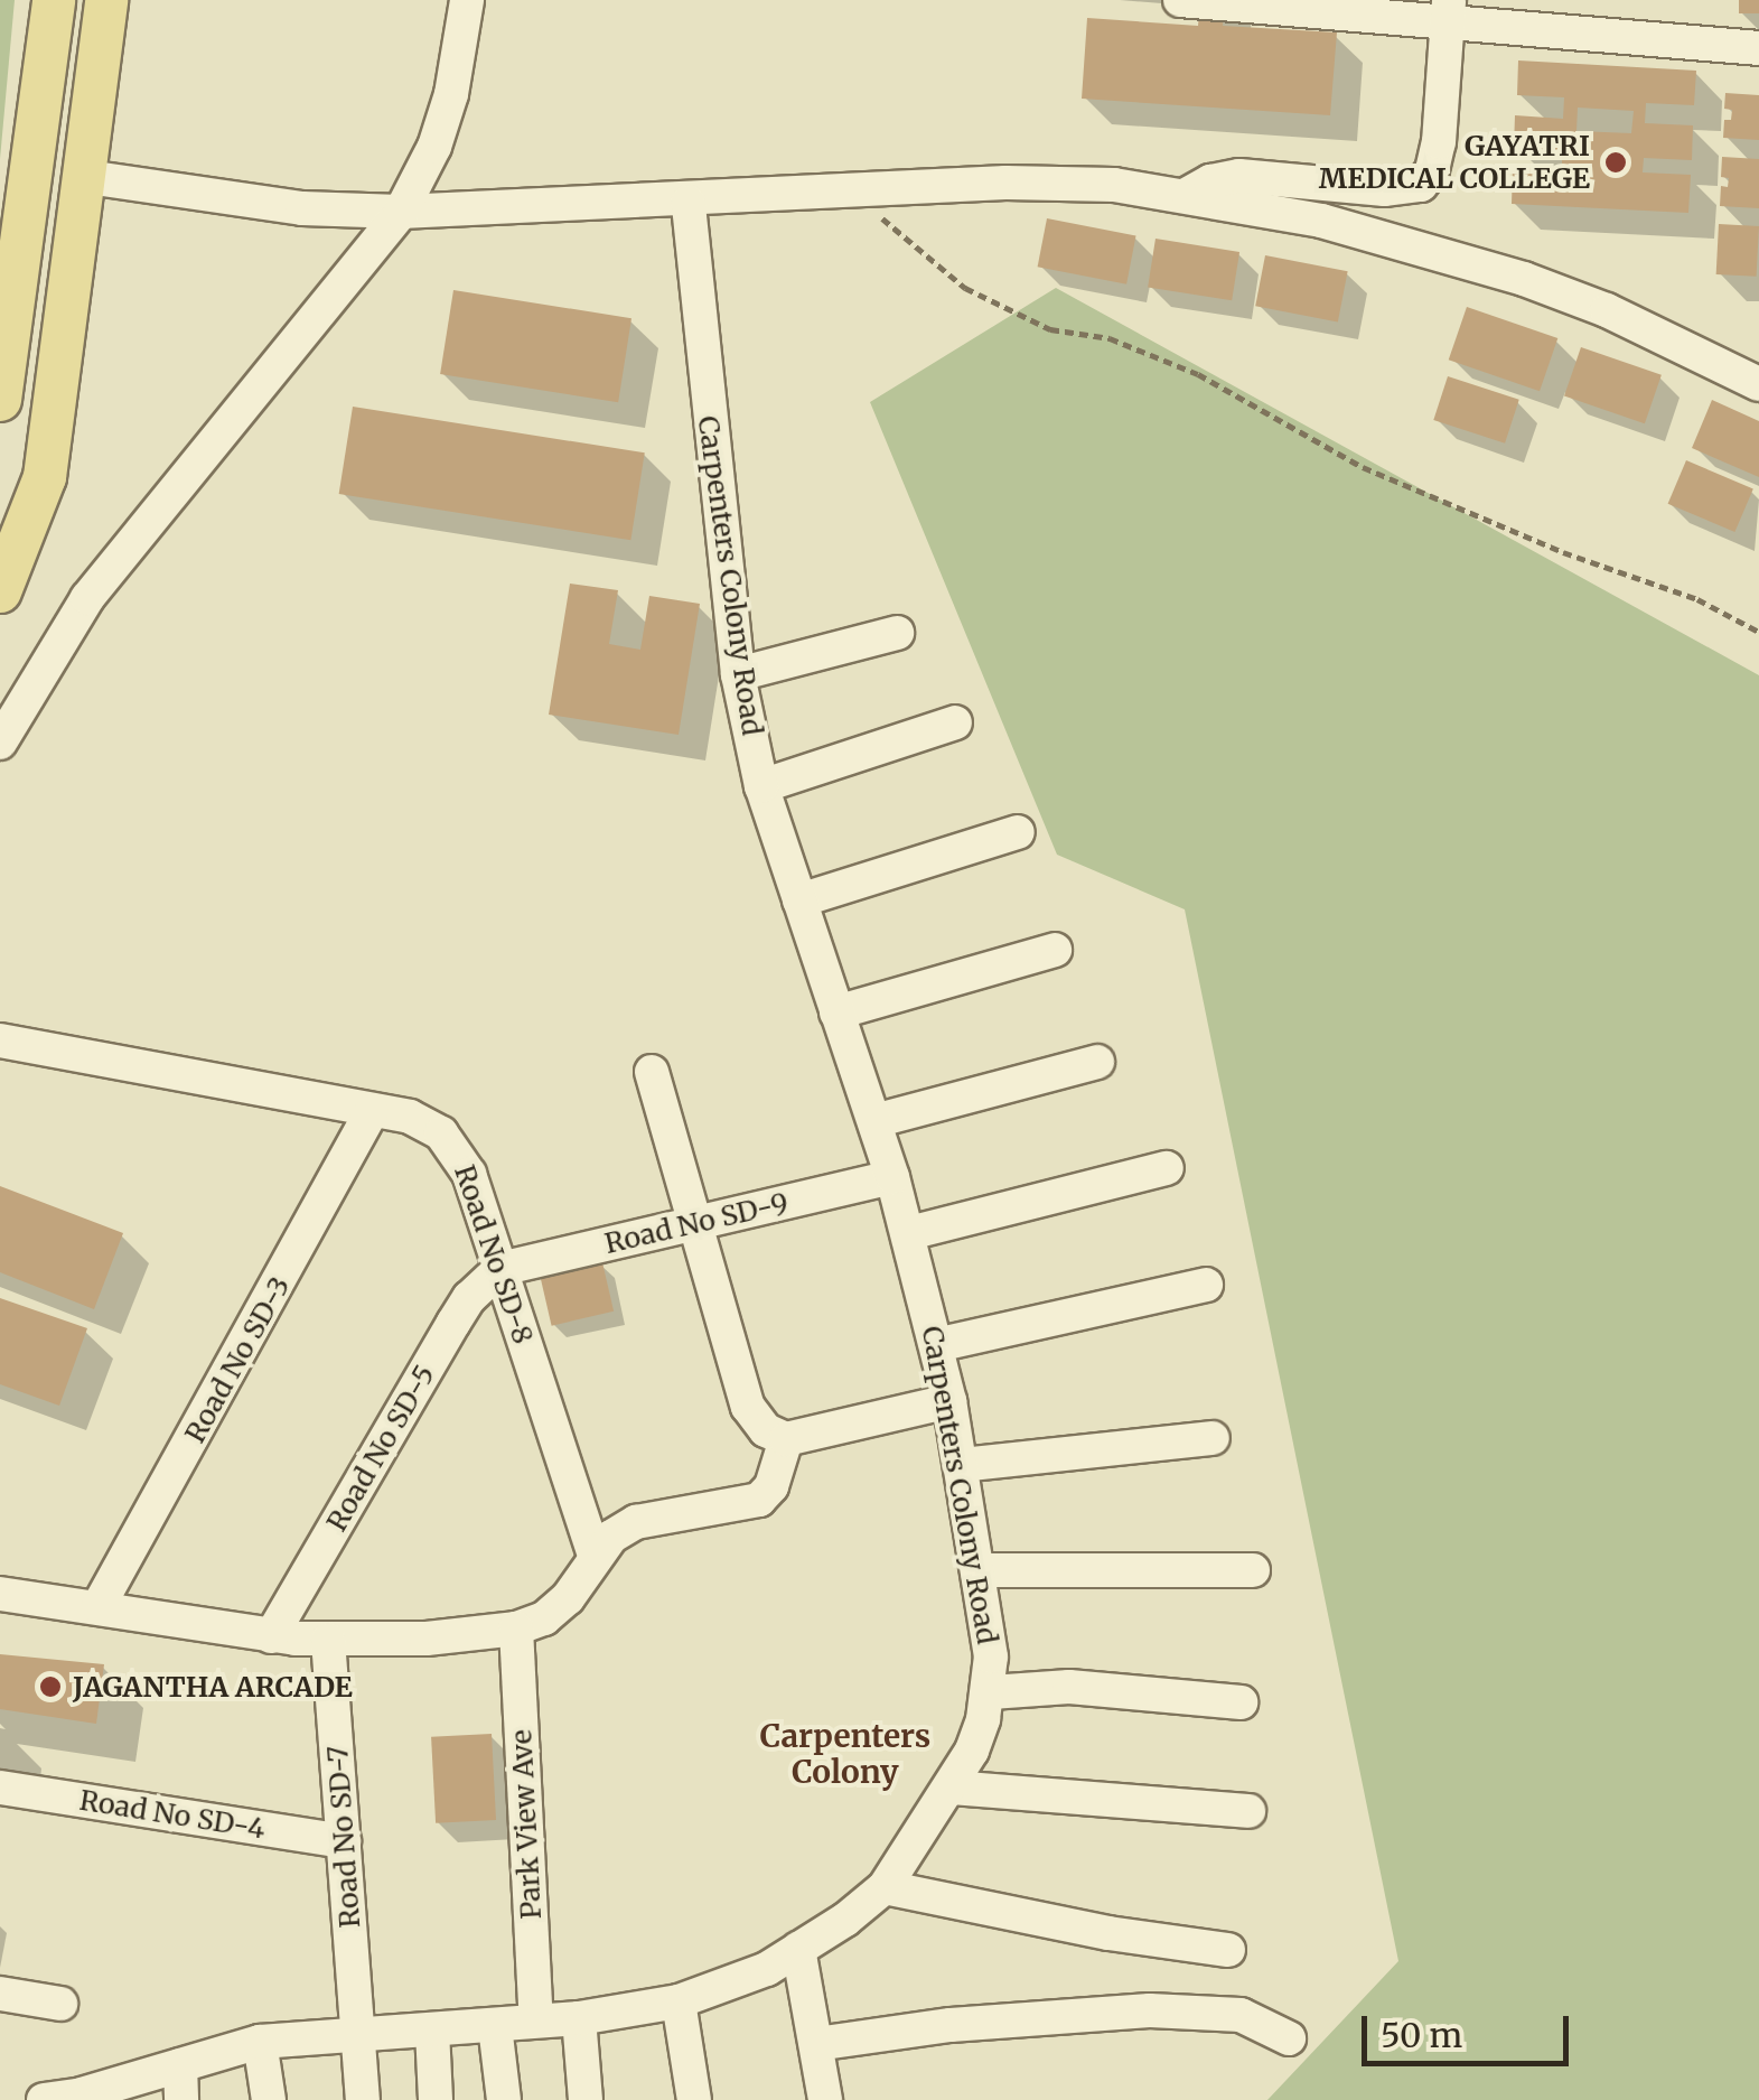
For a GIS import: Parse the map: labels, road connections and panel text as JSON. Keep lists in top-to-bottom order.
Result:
{
  "streets": {
    "street": [
      "Carpenters Colony Road",
      "Road No SD-9",
      "Road No SD-8",
      "Road No SD-3",
      "Road No SD-5",
      "Road No SD-4",
      "Park View Ave",
      "Road No SD-7"
    ]
  },
  "crossings": [
    ["Carpenters Colony Road", "Road No SD-9"],
    ["Carpenters Colony Road", "Park View Ave"],
    ["Carpenters Colony Road", "Road No SD-7"],
    ["Road No SD-9", "Road No SD-8"],
    ["Road No SD-9", "Road No SD-5"],
    ["Road No SD-8", "Road No SD-3"],
    ["Road No SD-8", "Road No SD-5"],
    ["Road No SD-4", "Road No SD-7"]
  ],
  "districts": ["Carpenters Colony"],
  "places": ["GAYATRI MEDICAL COLLEGE", "JAGANTHA ARCADE"],
  "scale_bar": "50 m"
}
